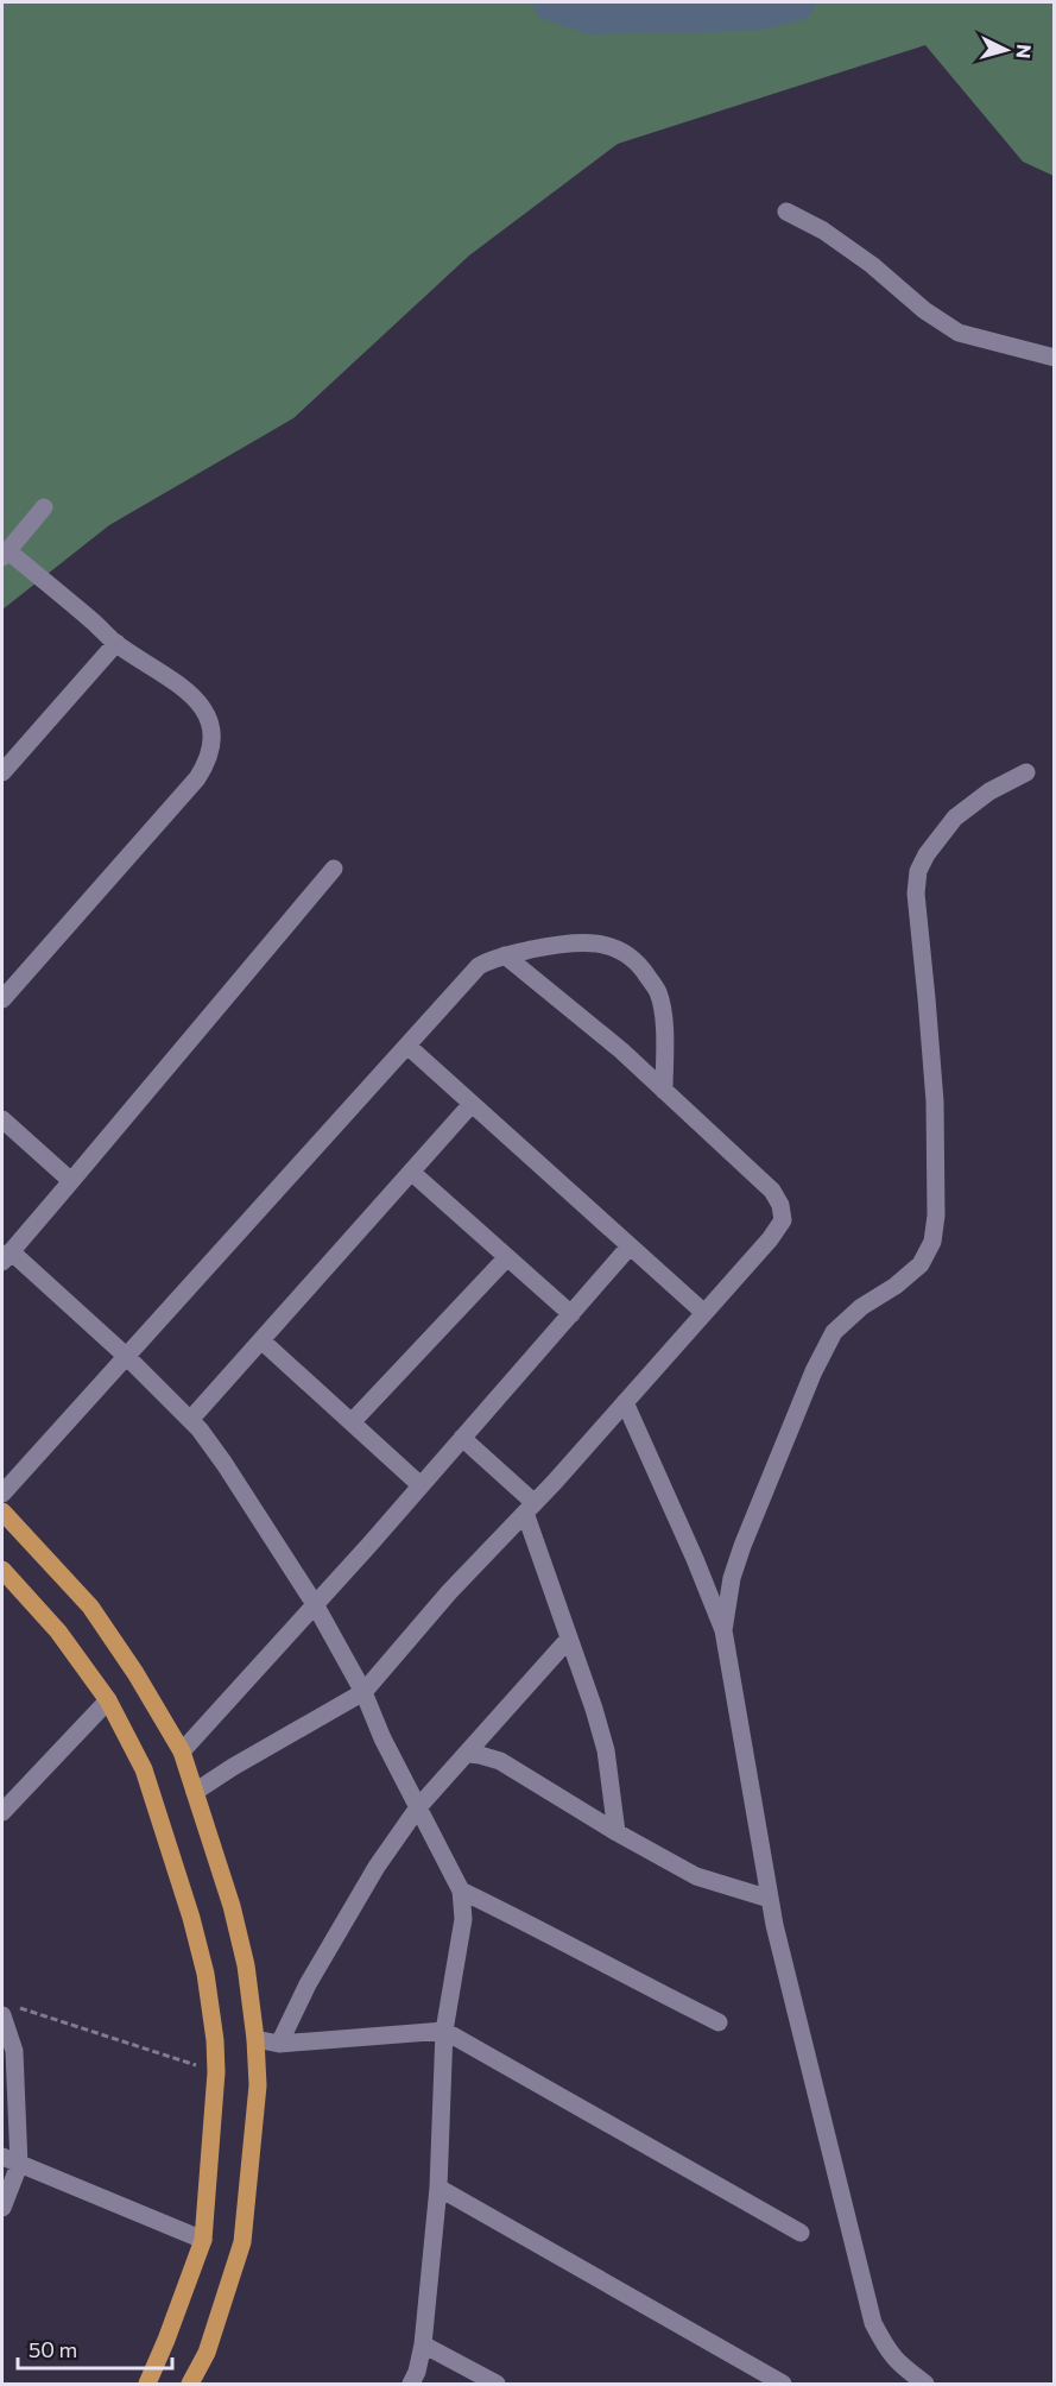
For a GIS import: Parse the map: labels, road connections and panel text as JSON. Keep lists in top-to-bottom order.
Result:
{
  "scale_bar": "50 m",
  "north": "right"
}
